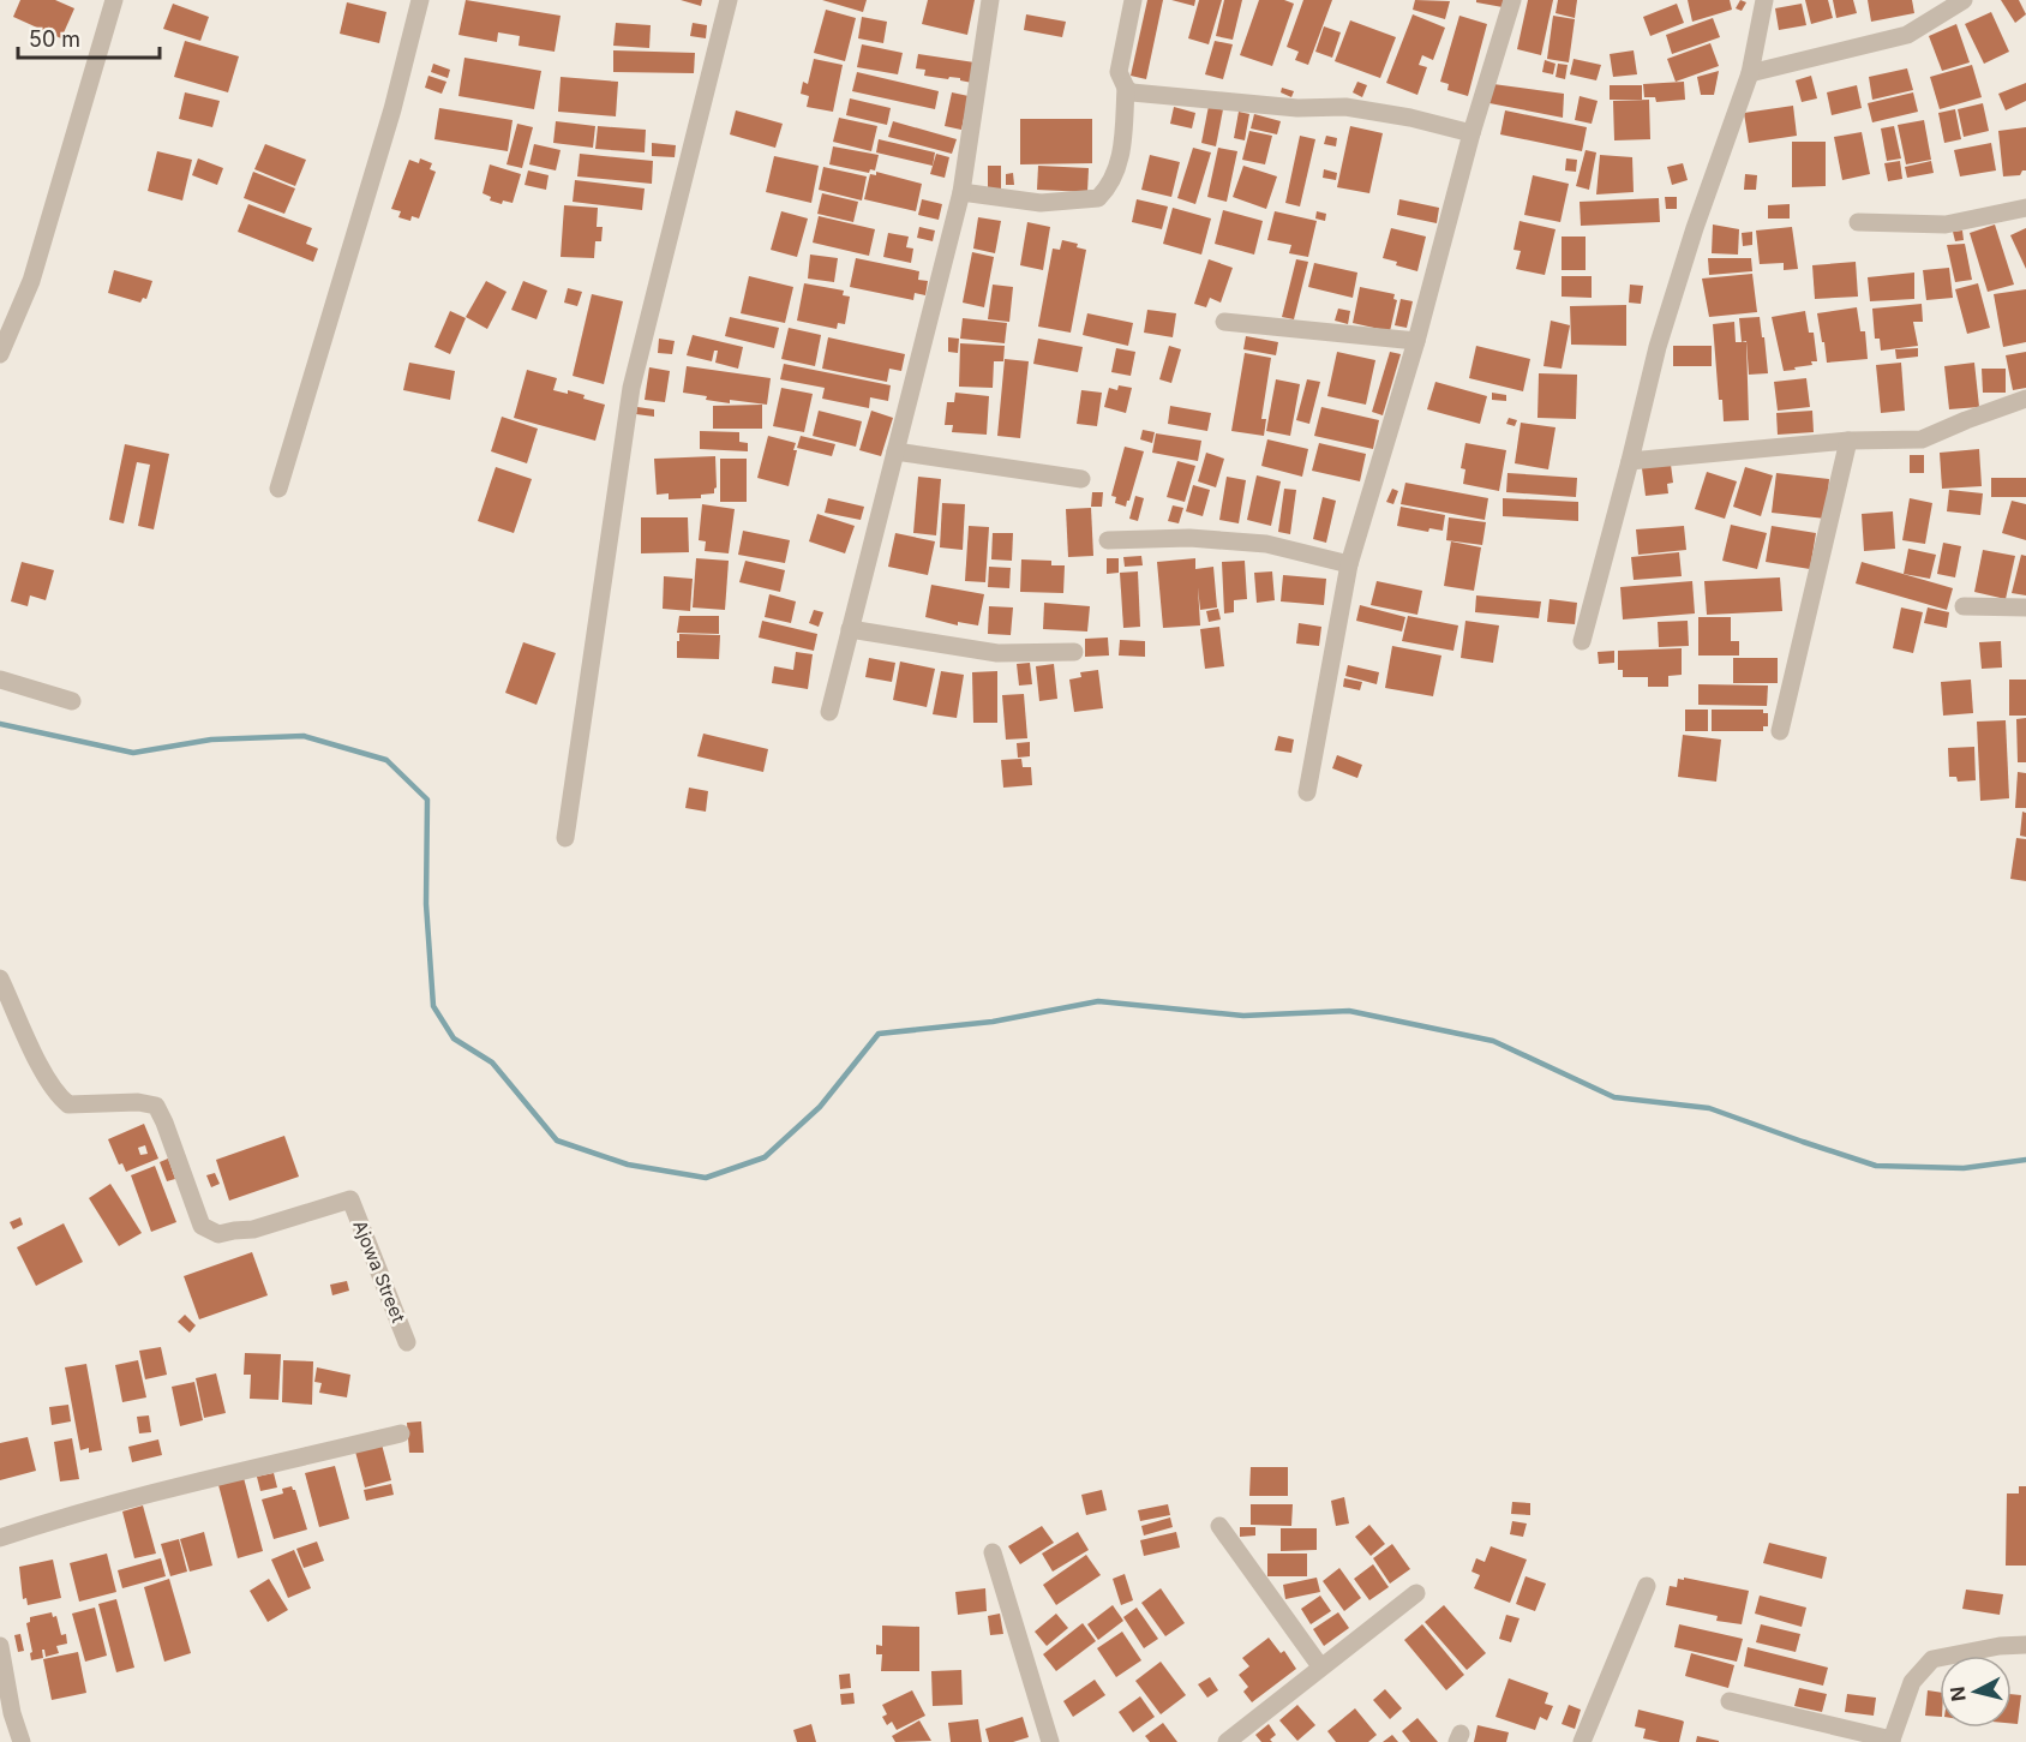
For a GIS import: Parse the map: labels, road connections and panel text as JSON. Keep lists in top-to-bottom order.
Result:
{
  "streets": {
    "street": ["Ajowa Street"]
  },
  "scale_bar": "50 m",
  "north": "left"
}
